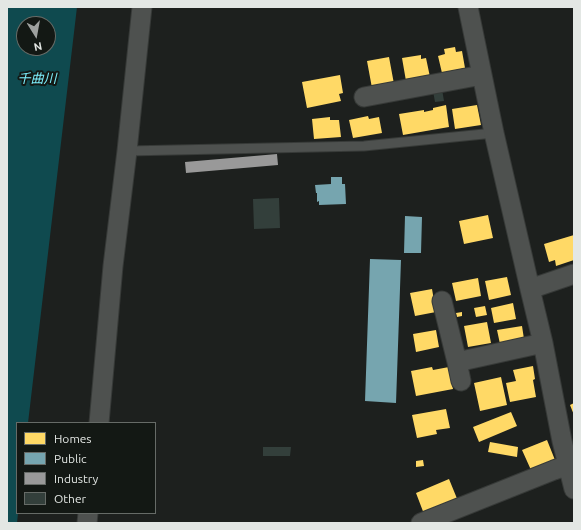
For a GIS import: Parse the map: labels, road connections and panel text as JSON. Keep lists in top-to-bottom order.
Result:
{
  "water": ["千曲川"],
  "legend": [
    "Homes",
    "Public",
    "Industry",
    "Other"
  ],
  "north": "bottom"
}
